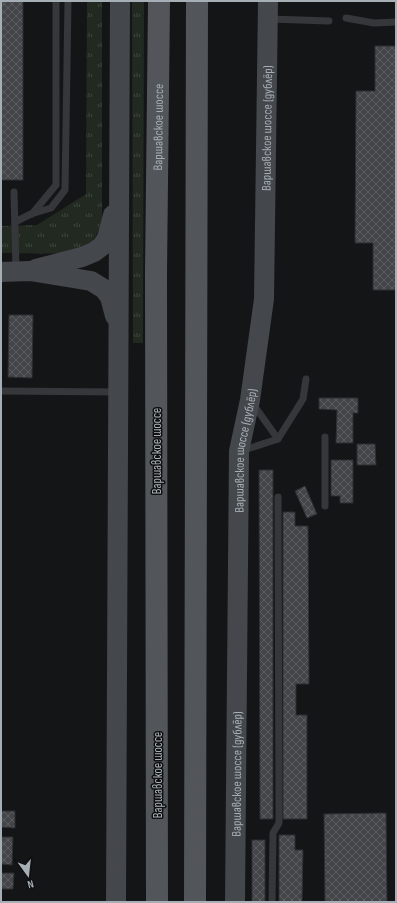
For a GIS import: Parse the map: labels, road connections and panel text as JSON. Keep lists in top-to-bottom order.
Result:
{
  "streets": {
    "main road": ["Варшавское шоссе", "Варшавское шоссе (дублёр)"]
  },
  "north": "bottom"
}
